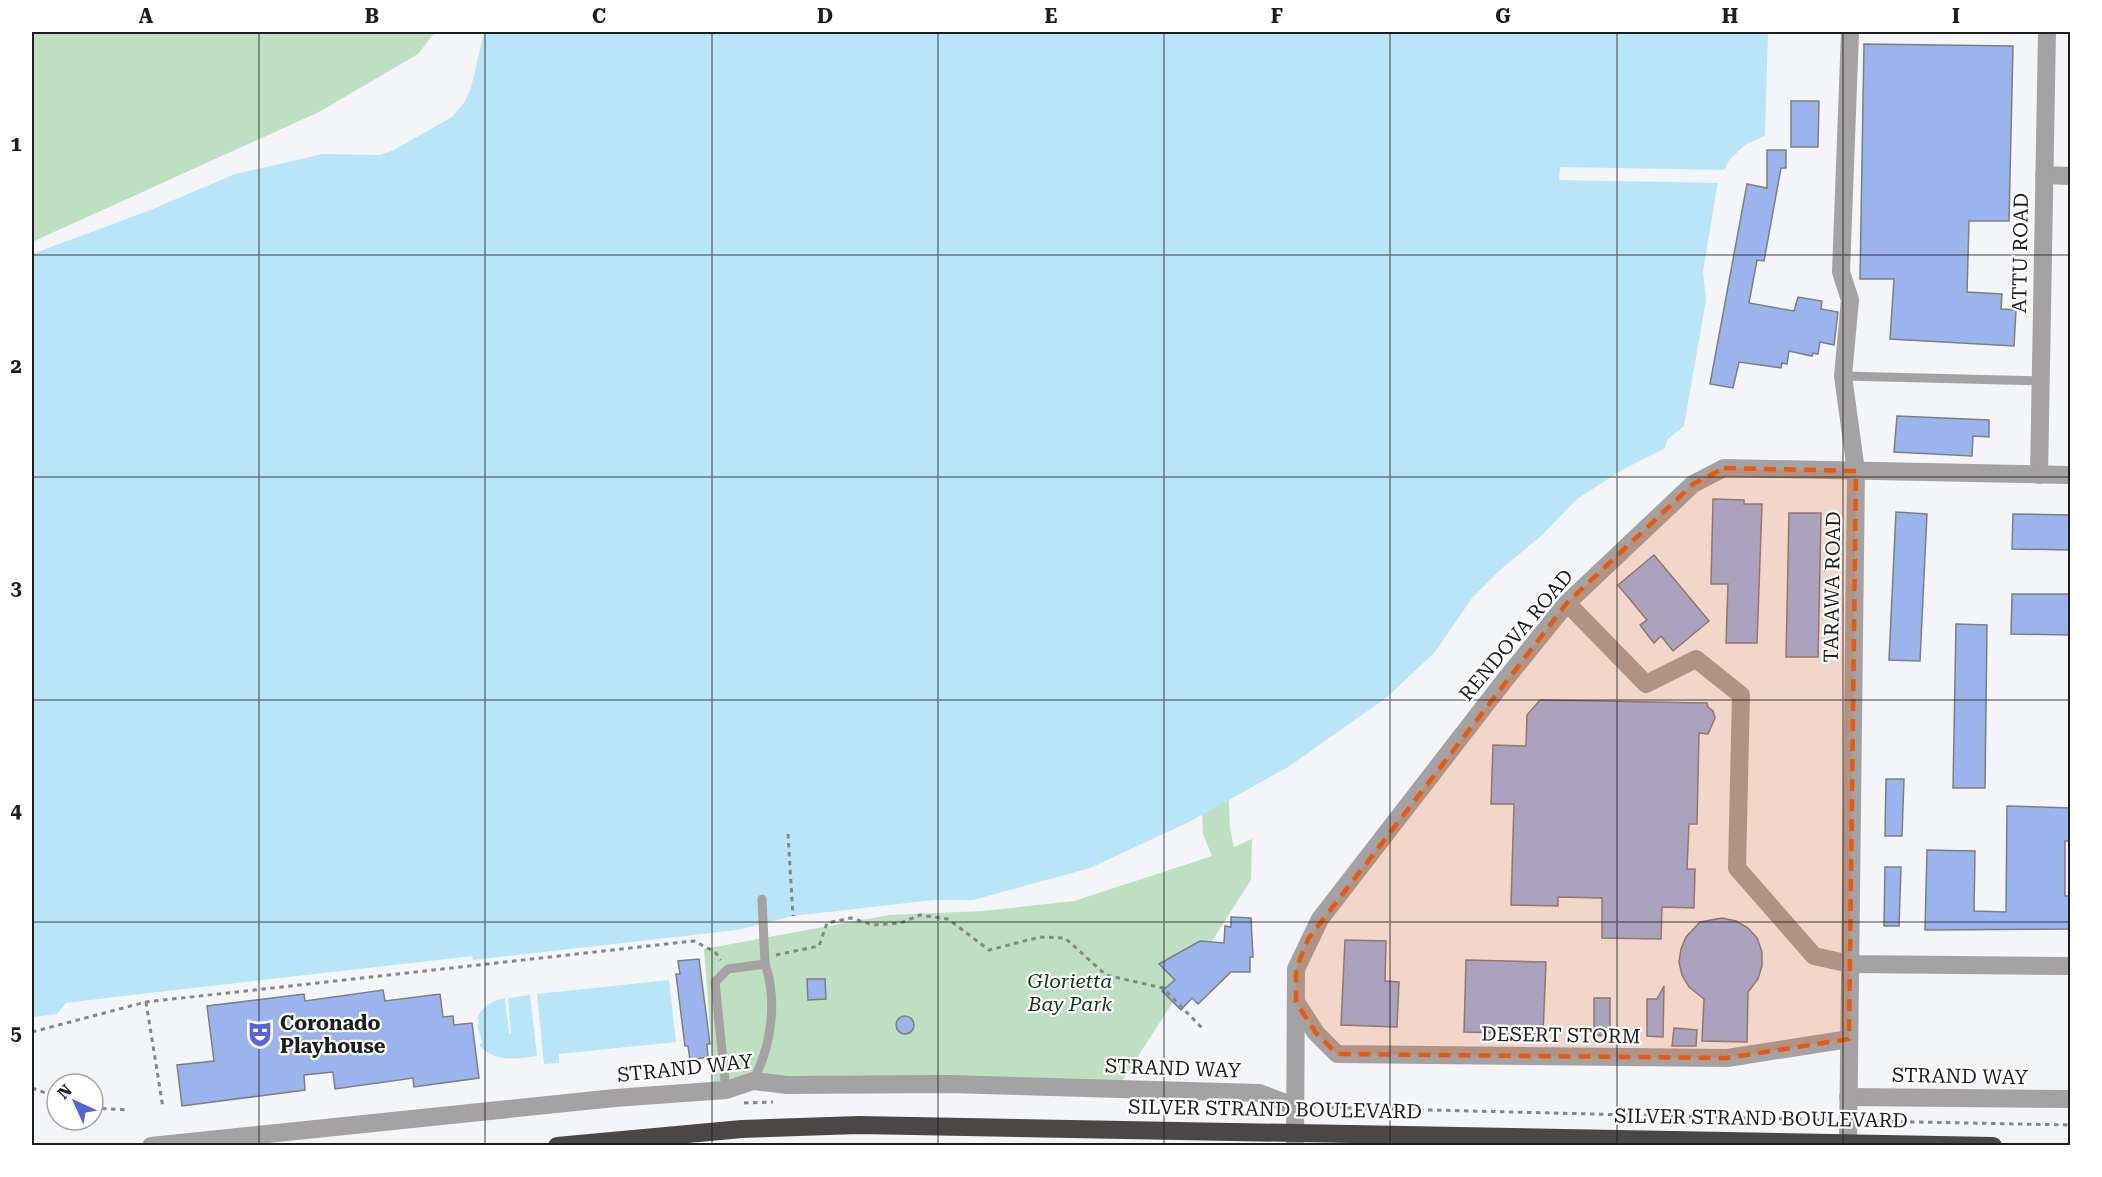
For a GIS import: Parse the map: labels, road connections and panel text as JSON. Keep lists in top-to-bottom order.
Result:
{
  "streets": {
    "highway": ["SILVER STRAND BOULEVARD"],
    "street": [
      "ATTU ROAD",
      "TARAWA ROAD",
      "RENDOVA ROAD",
      "DESERT STORM",
      "STRAND WAY"
    ]
  },
  "crossings": [
    ["ATTU ROAD", "RENDOVA ROAD"],
    ["TARAWA ROAD", "RENDOVA ROAD"],
    ["TARAWA ROAD", "DESERT STORM"],
    ["TARAWA ROAD", "STRAND WAY"],
    ["TARAWA ROAD", "SILVER STRAND BOULEVARD"],
    ["RENDOVA ROAD", "DESERT STORM"],
    ["RENDOVA ROAD", "STRAND WAY"],
    ["RENDOVA ROAD", "SILVER STRAND BOULEVARD"]
  ],
  "parks": ["Glorietta Bay Park"],
  "places": {
    "theatre": ["Coronado Playhouse"]
  },
  "north": "top left",
  "grid": {
    "columns": [
      "A",
      "B",
      "C",
      "D",
      "E",
      "F",
      "G",
      "H",
      "I"
    ],
    "rows": [
      "1",
      "2",
      "3",
      "4",
      "5"
    ]
  }
}
